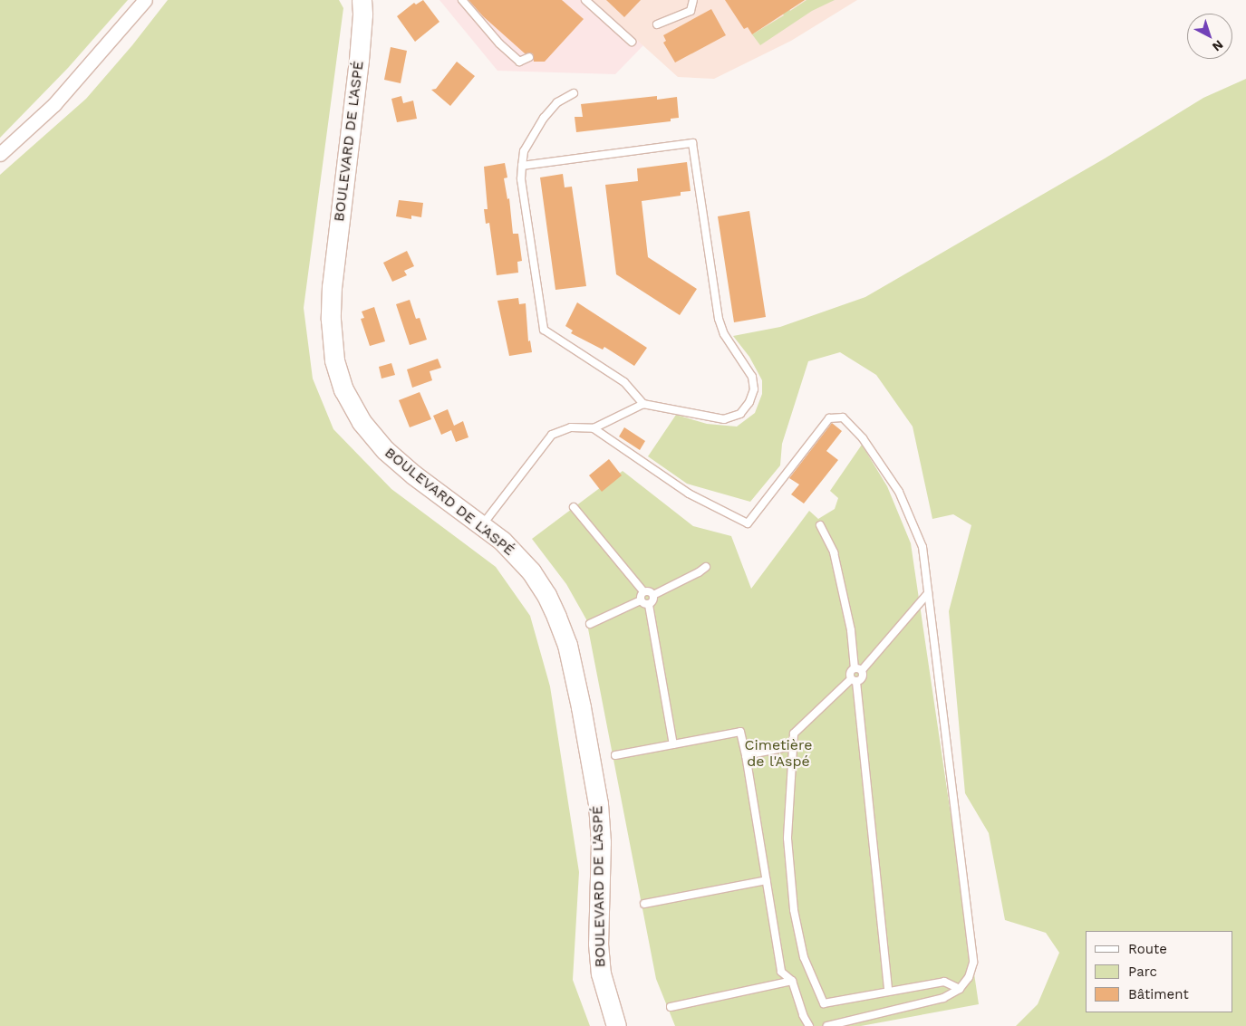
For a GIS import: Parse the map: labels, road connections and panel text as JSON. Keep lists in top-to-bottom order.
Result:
{
  "streets": {
    "main road": ["BOULEVARD DE L'ASPÉ"]
  },
  "parks": ["Cimetière de l'Aspé"],
  "legend": ["Route", "Parc", "Bâtiment"],
  "north": "bottom right"
}
